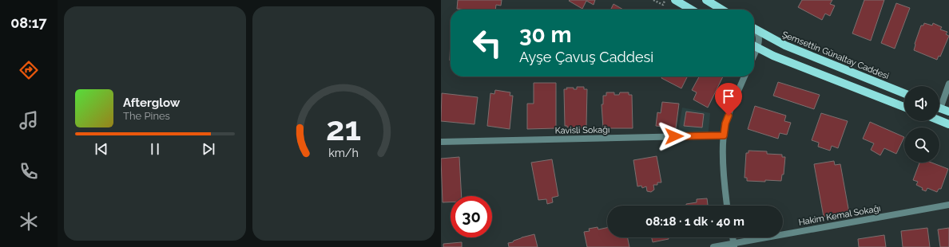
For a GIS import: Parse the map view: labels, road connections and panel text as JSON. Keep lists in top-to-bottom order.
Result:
{
  "streets": {
    "main road": ["Şemsettin Günaltay Caddesi"],
    "street": ["Kavisli Sokağı", "Hakim Kemal Sokağı"]
  },
  "page": {
    "tabs": "08:17",
    "turn": ["30 m", "Ayşe Çavuş Caddesi"],
    "song": ["Afterglow", "The Pines"],
    "limit": "30",
    "trip": "08:18 · 1 dk · 40 m",
    "gauge": ["21", "km/h"]
  }
}
